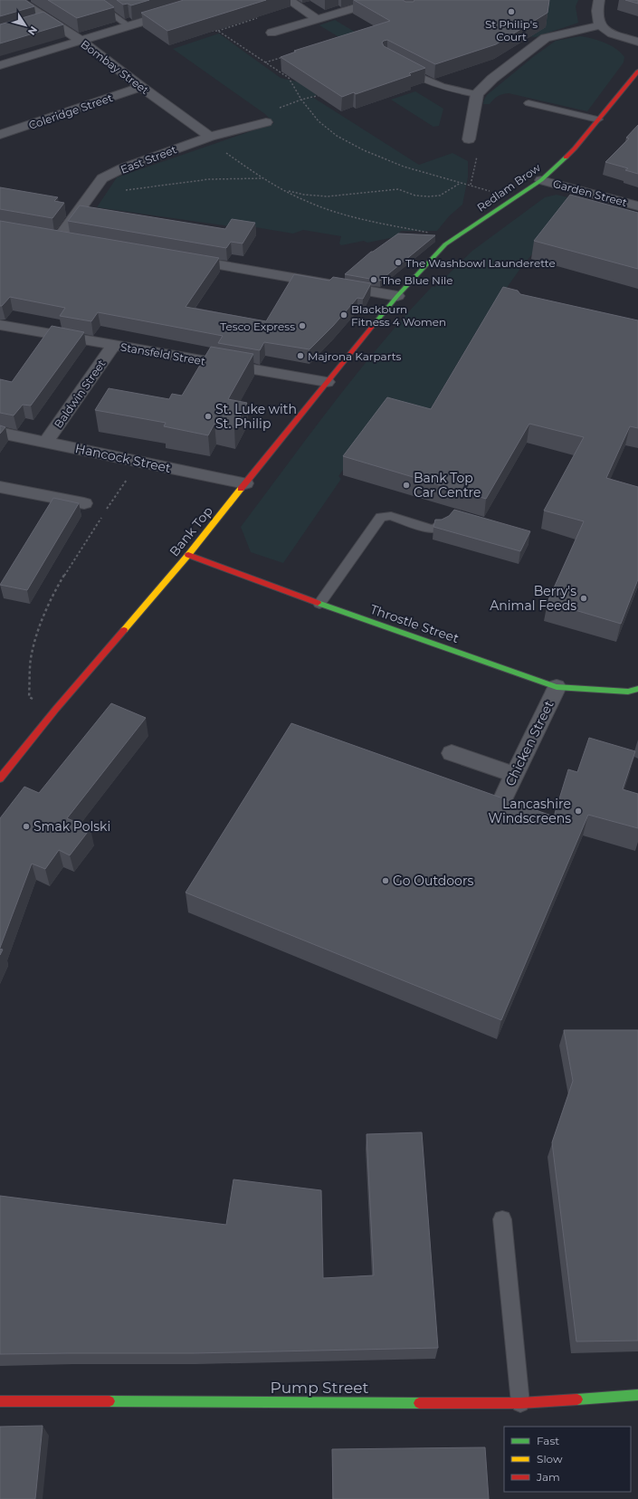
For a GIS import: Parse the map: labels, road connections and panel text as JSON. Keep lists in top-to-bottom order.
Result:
{
  "streets": {
    "main road": [
      "Redlam Brow",
      "Bank Top",
      "Throstle Street",
      "Pump Street"
    ],
    "street": [
      "Bombay Street",
      "Coleridge Street",
      "East Street",
      "Garden Street",
      "Stansfeld Street",
      "Baldwin Street",
      "Hancock Street",
      "Chicken Street"
    ]
  },
  "crossings": [
    ["Bombay Street", "Coleridge Street"],
    ["Bombay Street", "East Street"],
    ["Redlam Brow", "Garden Street"],
    ["Redlam Brow", "Bank Top"],
    ["Stansfeld Street", "Baldwin Street"],
    ["Stansfeld Street", "Bank Top"],
    ["Baldwin Street", "Hancock Street"],
    ["Hancock Street", "Bank Top"],
    ["Bank Top", "Throstle Street"],
    ["Throstle Street", "Chicken Street"]
  ],
  "places": [
    "St Philip's Court",
    "The Washbowl Launderette",
    "The Blue Nile",
    "Blackburn Fitness 4 Women",
    "Tesco Express",
    "Majrona Karparts",
    "St. Luke with St. Philip",
    "Bank Top Car Centre",
    "Berry's Animal Feeds",
    "Lancashire Windscreens",
    "Smak Polski",
    "Go Outdoors"
  ],
  "legend": ["Fast", "Slow", "Jam"],
  "north": "bottom right"
}
